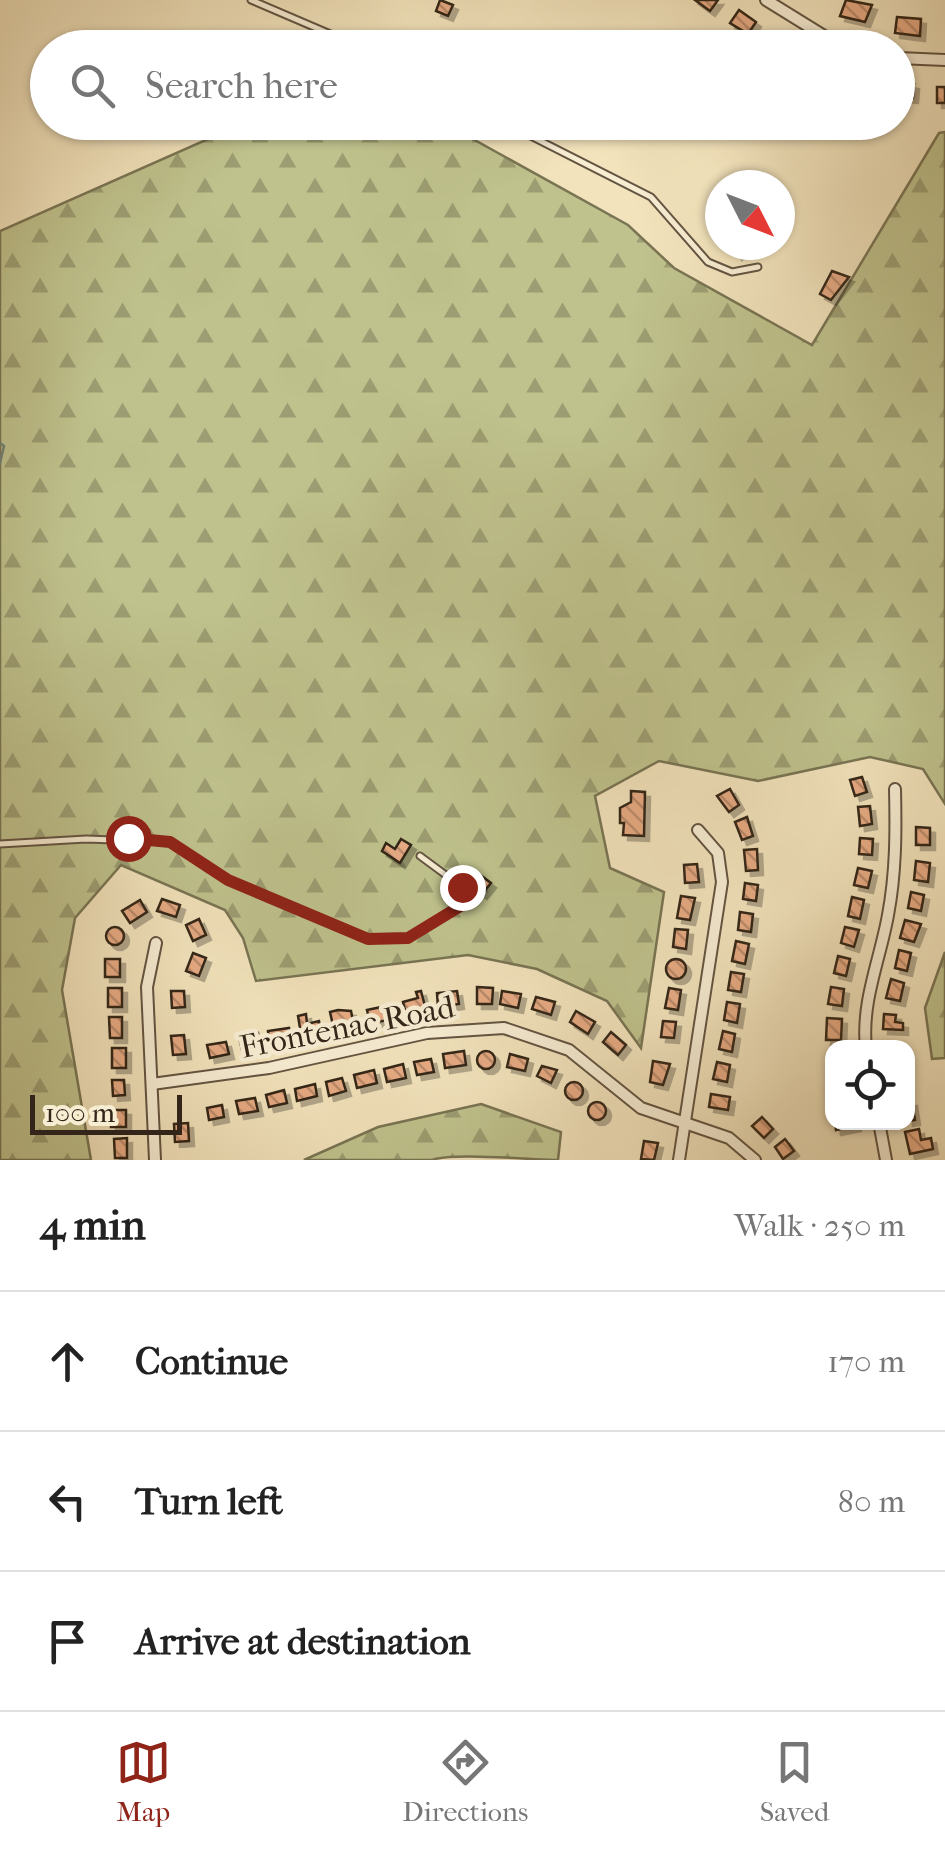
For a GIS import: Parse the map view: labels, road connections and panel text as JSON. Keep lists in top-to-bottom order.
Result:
{
  "streets": {
    "street": ["Frontenac Road"]
  },
  "scale_bar": "100 m",
  "north": "bottom right",
  "page": {
    "search": "Search here",
    "scale": "100 m",
    "heading": ["4 min", "Walk · 250 m"],
    "list": [
      ["Continue", "170 m"],
      ["Turn left", "80 m"],
      "Arrive at destination"
    ],
    "nav": ["Map", "Directions", "Saved"]
  }
}
